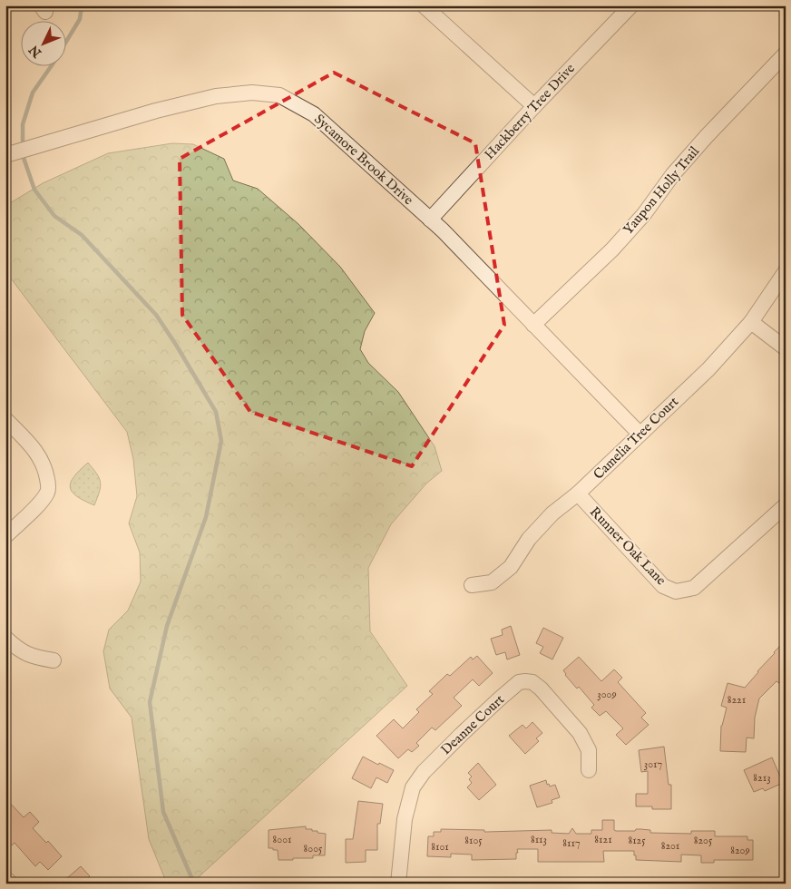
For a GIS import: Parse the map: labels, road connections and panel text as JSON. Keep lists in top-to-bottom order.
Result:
{
  "streets": {
    "street": [
      "Hackberry Tree Drive",
      "Sycamore Brook Drive",
      "Yaupon Holly Trail",
      "Camelia Tree Court",
      "Runner Oak Lane",
      "Deanne Court"
    ]
  },
  "crossings": [
    ["Hackberry Tree Drive", "Sycamore Brook Drive"],
    ["Sycamore Brook Drive", "Yaupon Holly Trail"],
    ["Sycamore Brook Drive", "Camelia Tree Court"],
    ["Camelia Tree Court", "Runner Oak Lane"]
  ],
  "house_numbers": [
    "3009",
    "8221",
    "3017",
    "8213",
    "8001",
    "8113",
    "8121",
    "8105",
    "8125",
    "8205",
    "8117",
    "8201",
    "8101",
    "8005",
    "8209"
  ],
  "north": "bottom left"
}
